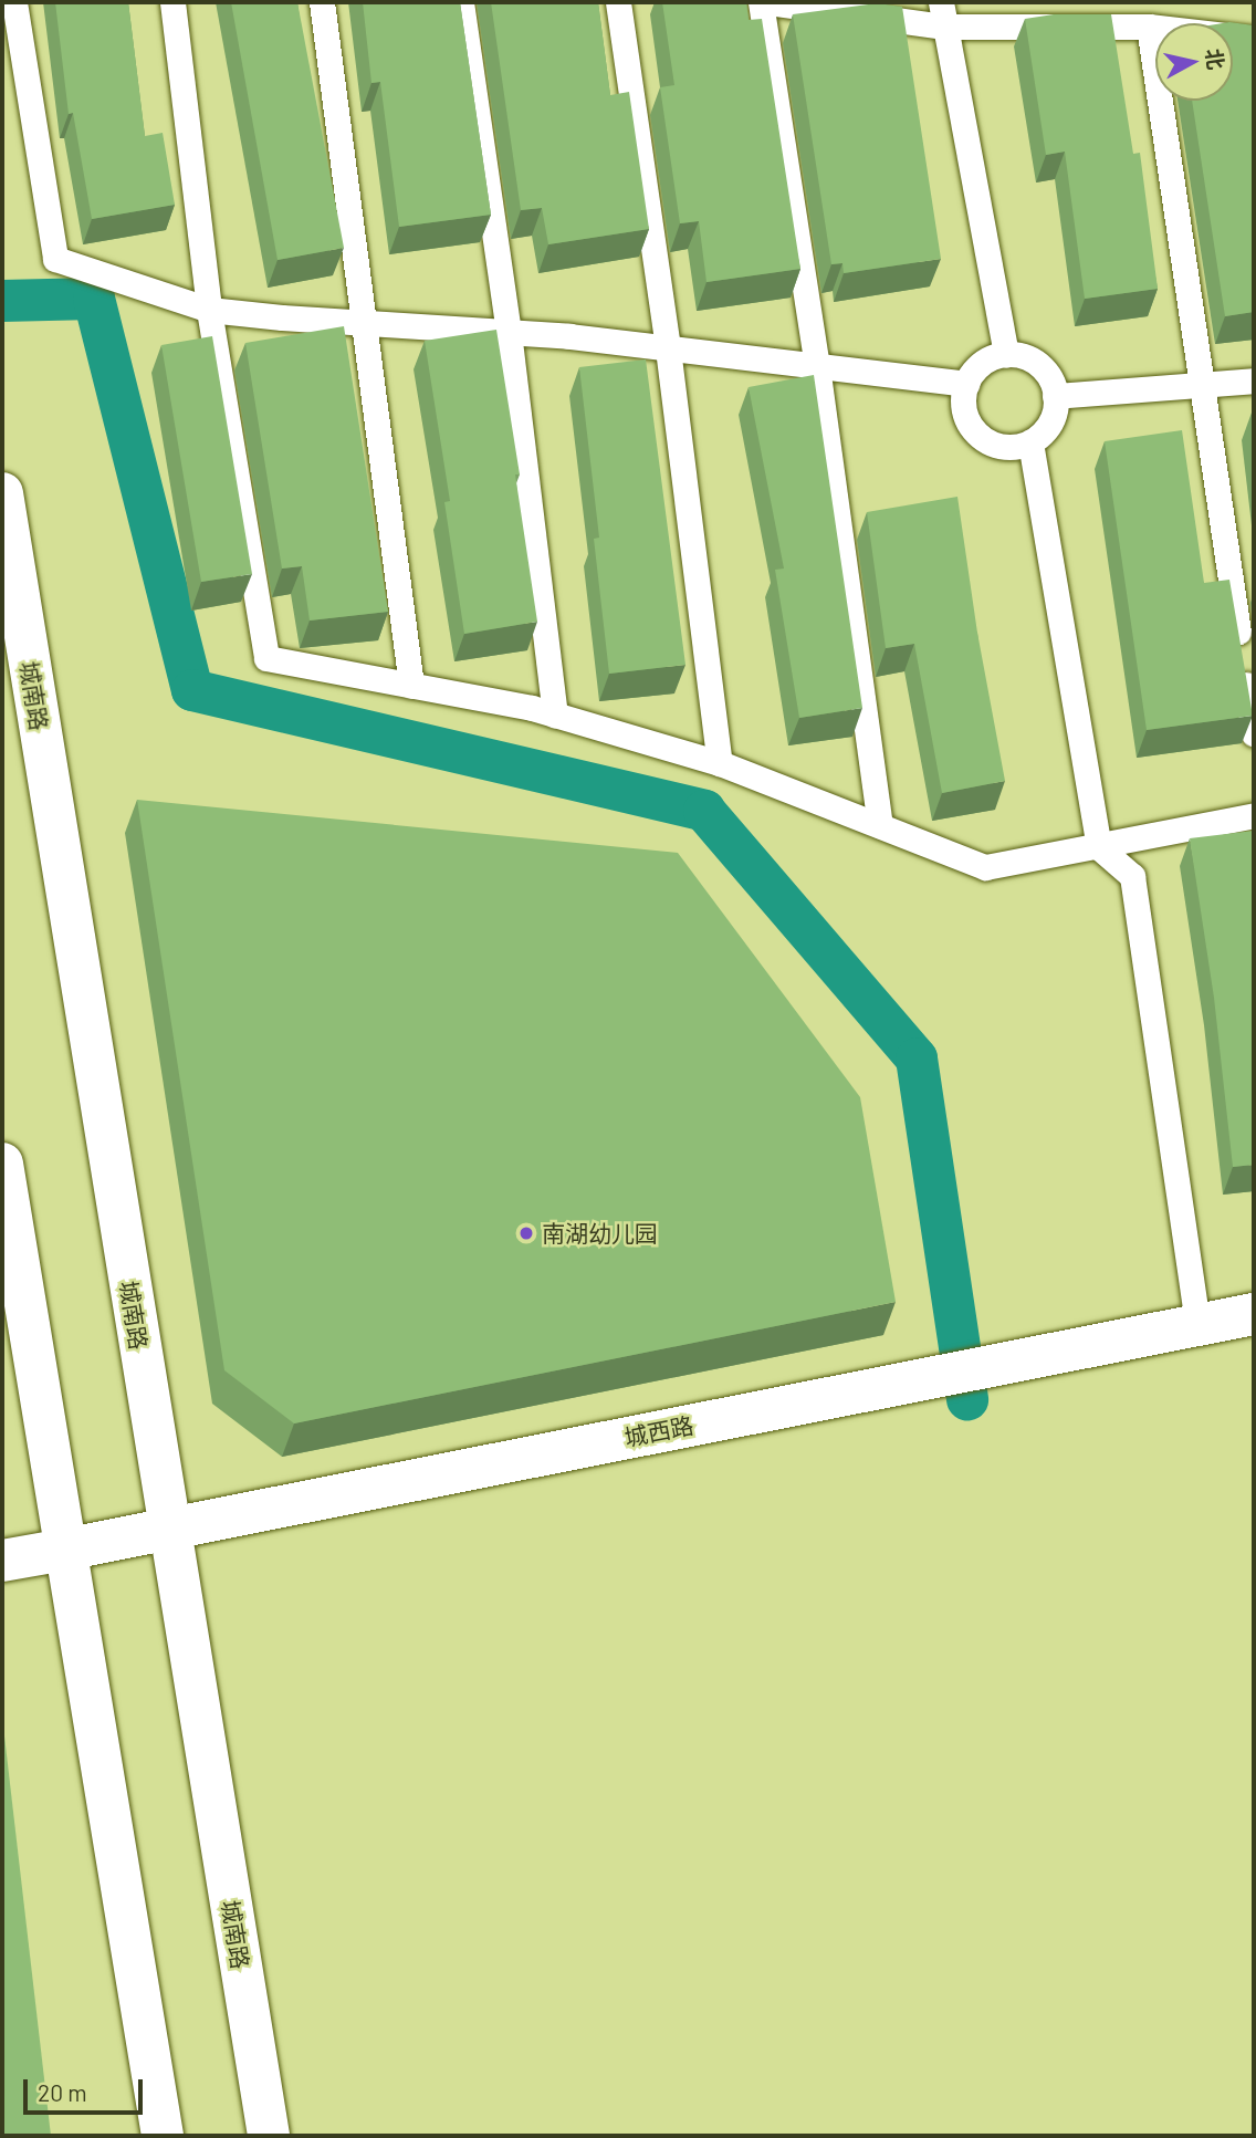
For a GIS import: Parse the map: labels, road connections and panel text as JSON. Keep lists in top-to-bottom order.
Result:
{
  "streets": {
    "main road": ["城南路", "城西路"]
  },
  "crossings": [
    ["城南路", "城西路"]
  ],
  "places": ["南湖幼儿园"],
  "scale_bar": "20 m",
  "north": "right"
}
